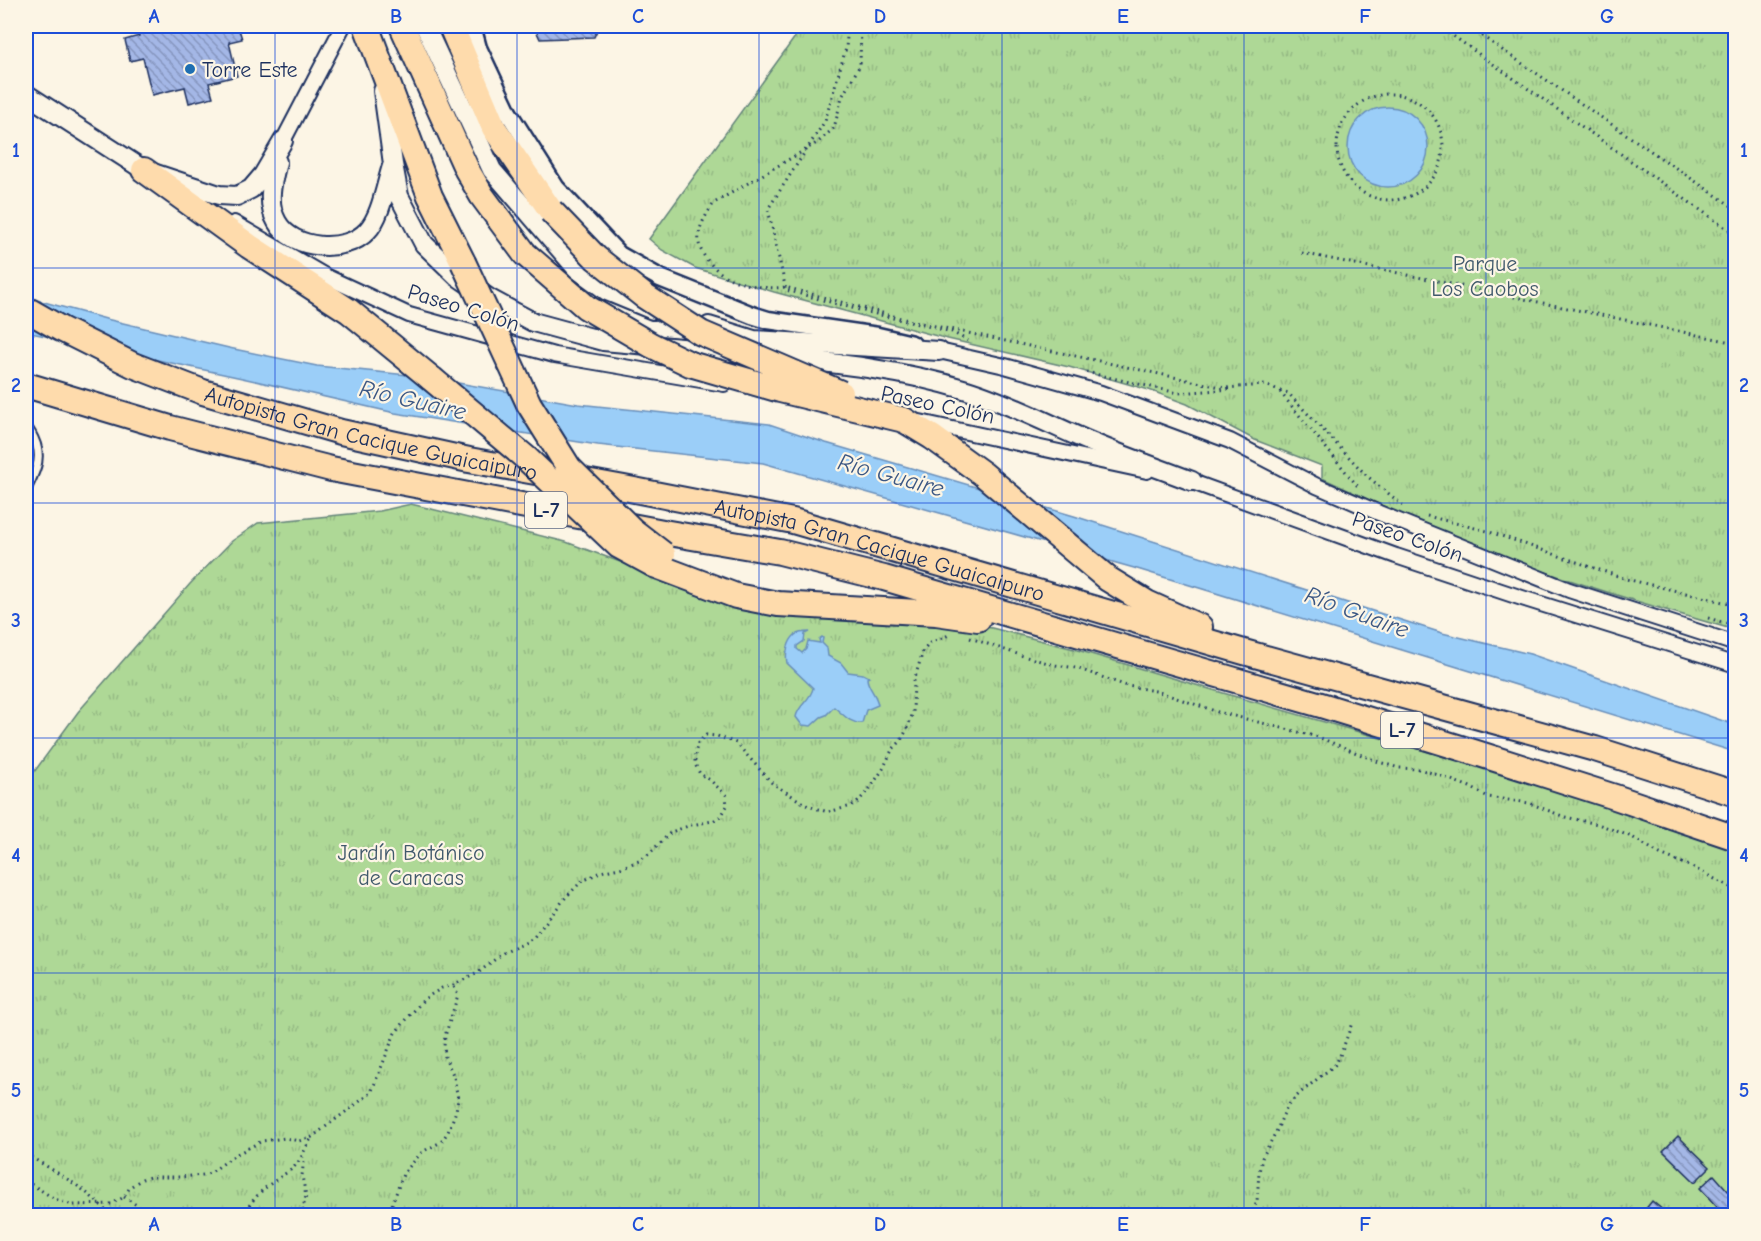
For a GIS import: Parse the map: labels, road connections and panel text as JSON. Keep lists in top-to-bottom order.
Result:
{
  "streets": {
    "highway": ["Autopista Gran Cacique Guaicaipuro", "L-7"],
    "street": ["Paseo Colón"]
  },
  "water": ["Río Guaire"],
  "parks": ["Parque Los Caobos", "Jardín Botánico de Caracas"],
  "places": ["Torre Este"],
  "grid": {
    "columns": [
      "A",
      "B",
      "C",
      "D",
      "E",
      "F",
      "G"
    ],
    "rows": [
      "1",
      "2",
      "3",
      "4",
      "5"
    ]
  }
}
